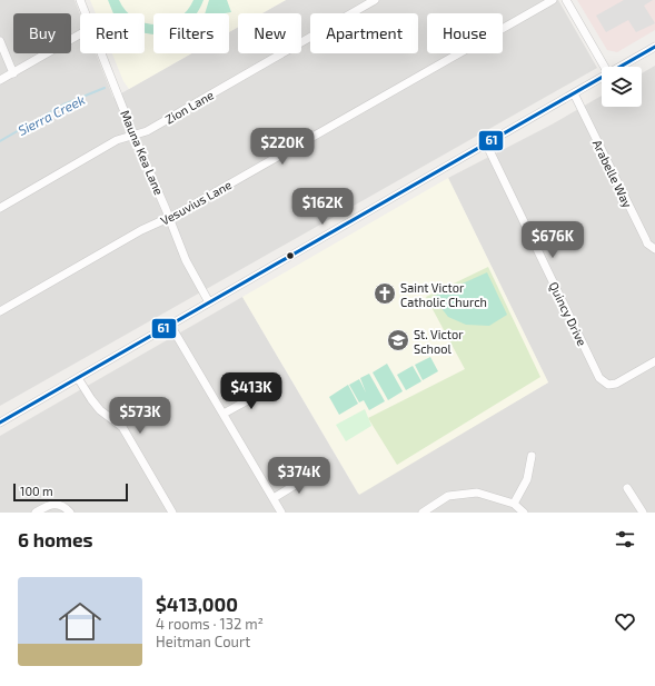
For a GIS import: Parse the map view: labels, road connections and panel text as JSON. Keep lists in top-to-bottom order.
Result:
{
  "streets": {
    "street": [
      "Zion Lane",
      "Mauna Kea Lane",
      "Arabelle Way",
      "Vesuvius Lane",
      "Quincy Drive"
    ]
  },
  "crossings": [
    ["Zion Lane", "Mauna Kea Lane"],
    ["Mauna Kea Lane", "Vesuvius Lane"]
  ],
  "water": ["Sierra Creek"],
  "places": {
    "church": ["Saint Victor Catholic Church"],
    "school or university": ["St. Victor School"]
  },
  "lines": ["transit line 61"],
  "scale_bar": "100 m",
  "page": {
    "chip": [
      "Buy",
      "Rent",
      "Filters",
      "New",
      "Apartment",
      "House"
    ],
    "price": [
      "$220K",
      "$162K",
      "$676K",
      "$413K",
      "$573K",
      "$374K"
    ],
    "scale": "100 m",
    "heading": "6 homes",
    "list": [
      {
        "name": "$413,000",
        "note": "4 rooms · 132 m² · Heitman Court"
      }
    ]
  }
}
